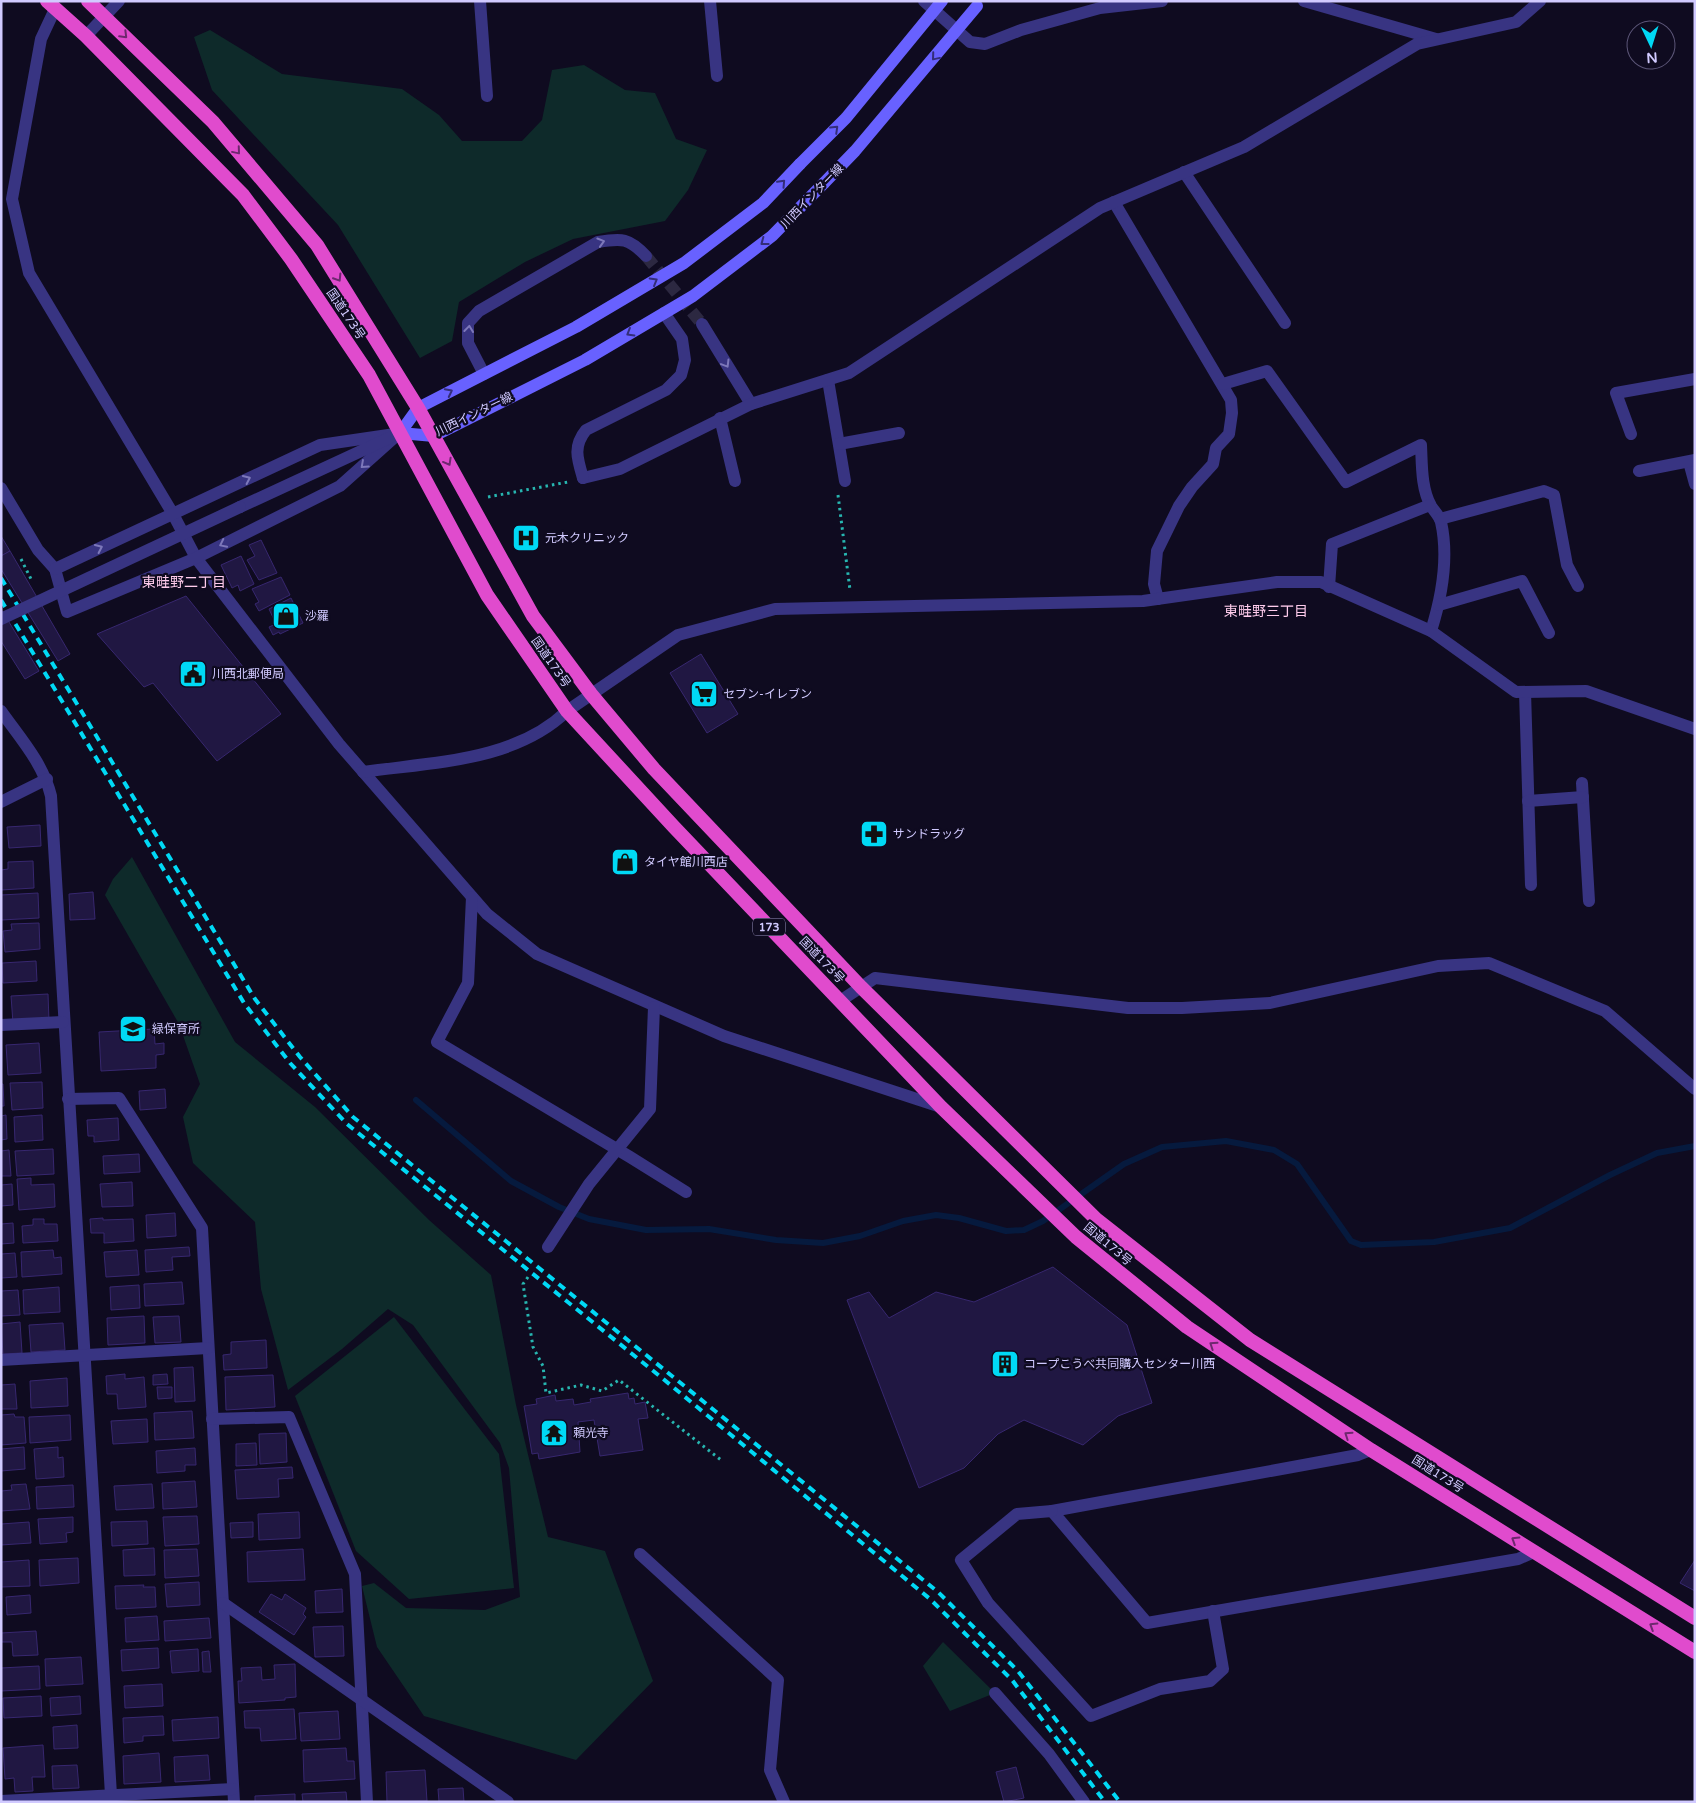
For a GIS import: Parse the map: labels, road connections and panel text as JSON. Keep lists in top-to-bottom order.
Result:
{
  "streets": {
    "highway": ["国道173号", "173"],
    "main road": ["川西インター線"]
  },
  "crossings": [
    ["川西インター線", "国道173号"]
  ],
  "districts": ["東畦野二丁目", "東畦野三丁目"],
  "places": {
    "hospital": ["元木クリニック"],
    "shop": ["沙羅", "タイヤ館川西店"],
    "public building": ["川西北郵便局"],
    "supermarket": ["セブン-イレブン"],
    "pharmacy": ["サンドラッグ"],
    "school or university": ["緑保育所"],
    "building": ["コープこうべ共同購入センター川西"],
    "temple": ["頼光寺"]
  },
  "north": "bottom"
}
